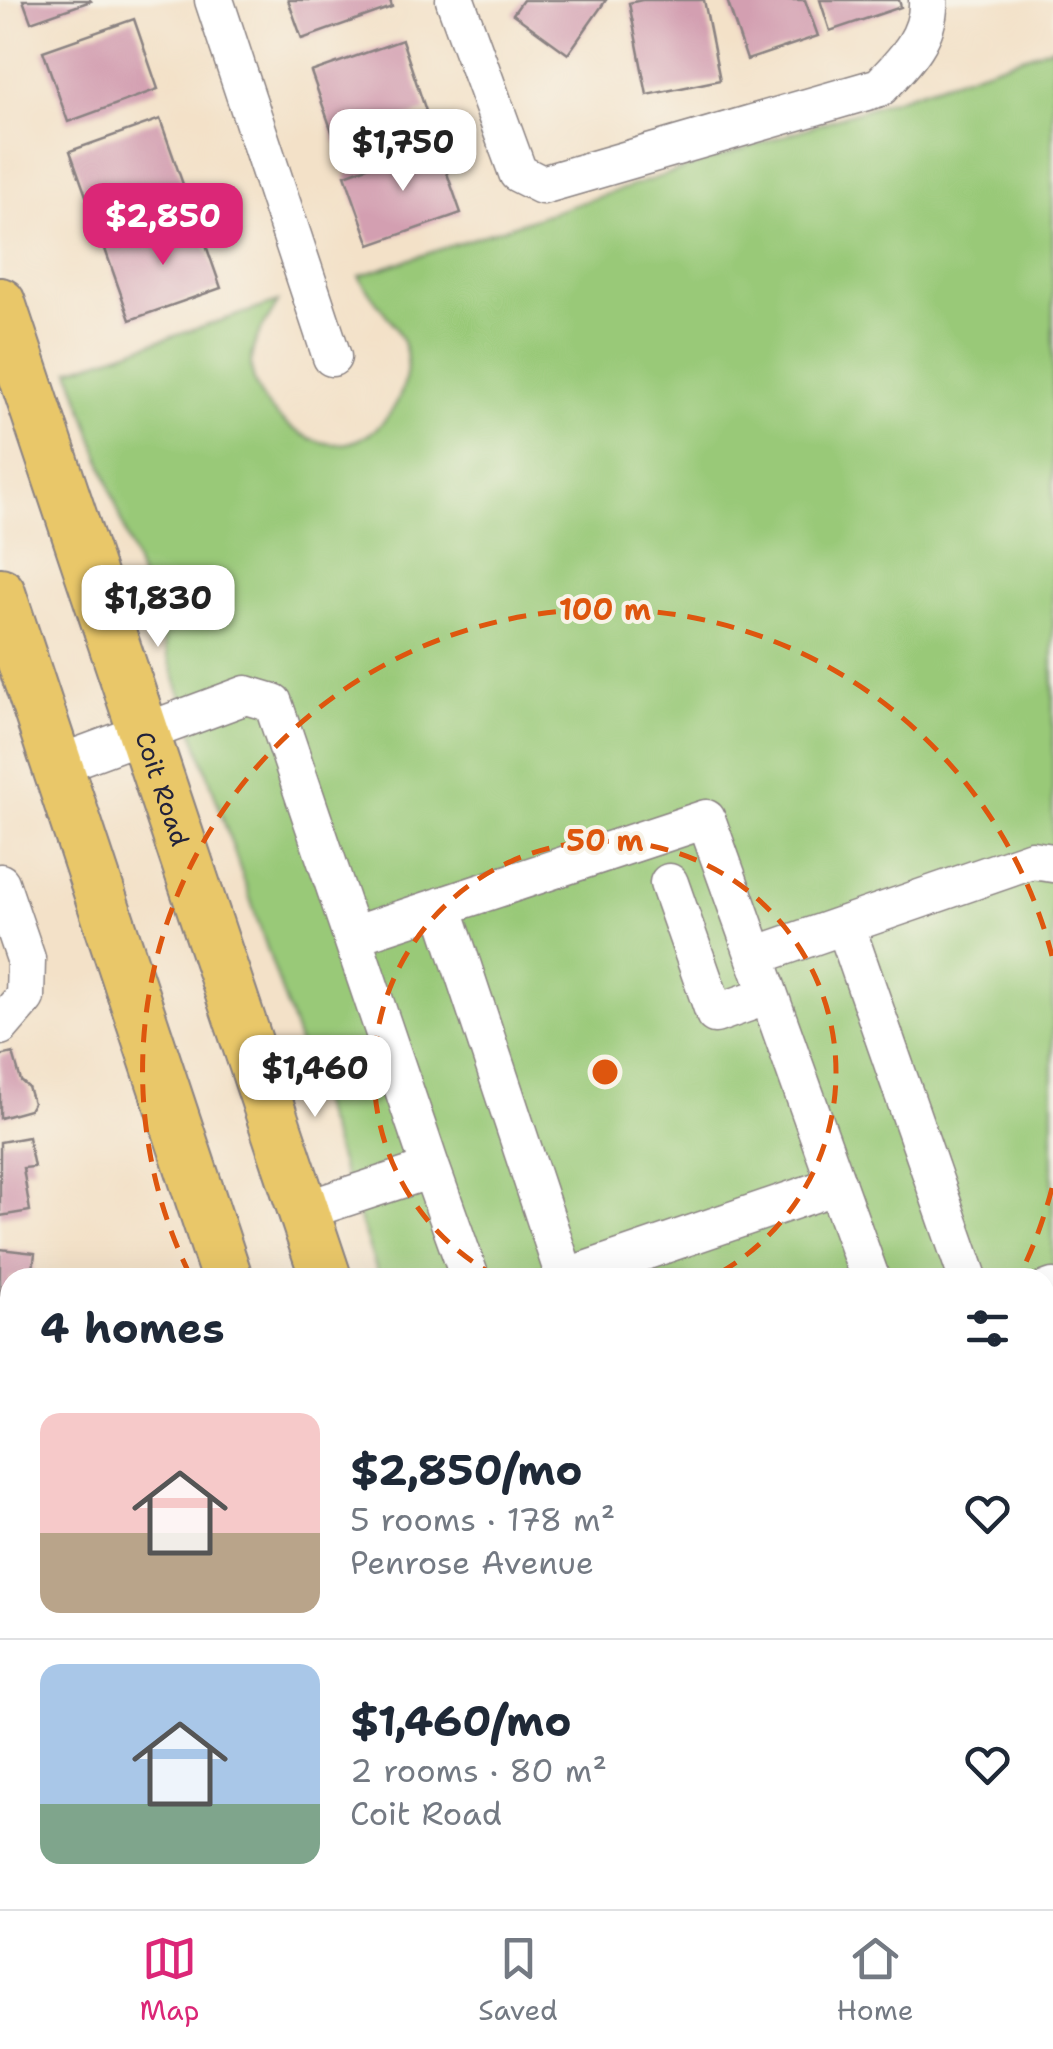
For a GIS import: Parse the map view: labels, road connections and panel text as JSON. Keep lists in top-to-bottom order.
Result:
{
  "streets": {
    "main road": ["Coit Road"]
  },
  "page": {
    "price": [
      "$1,750",
      "$2,850",
      "$1,830",
      "$1,460"
    ],
    "heading": "4 homes",
    "list": [
      {
        "name": "$2,850/mo",
        "note": "5 rooms · 178 m² · Penrose Avenue"
      },
      {
        "name": "$1,460/mo",
        "note": "2 rooms · 80 m² · Coit Road"
      }
    ],
    "tabs": ["Map", "Saved", "Home"]
  },
  "rings": ["100 m", "50 m"]
}
